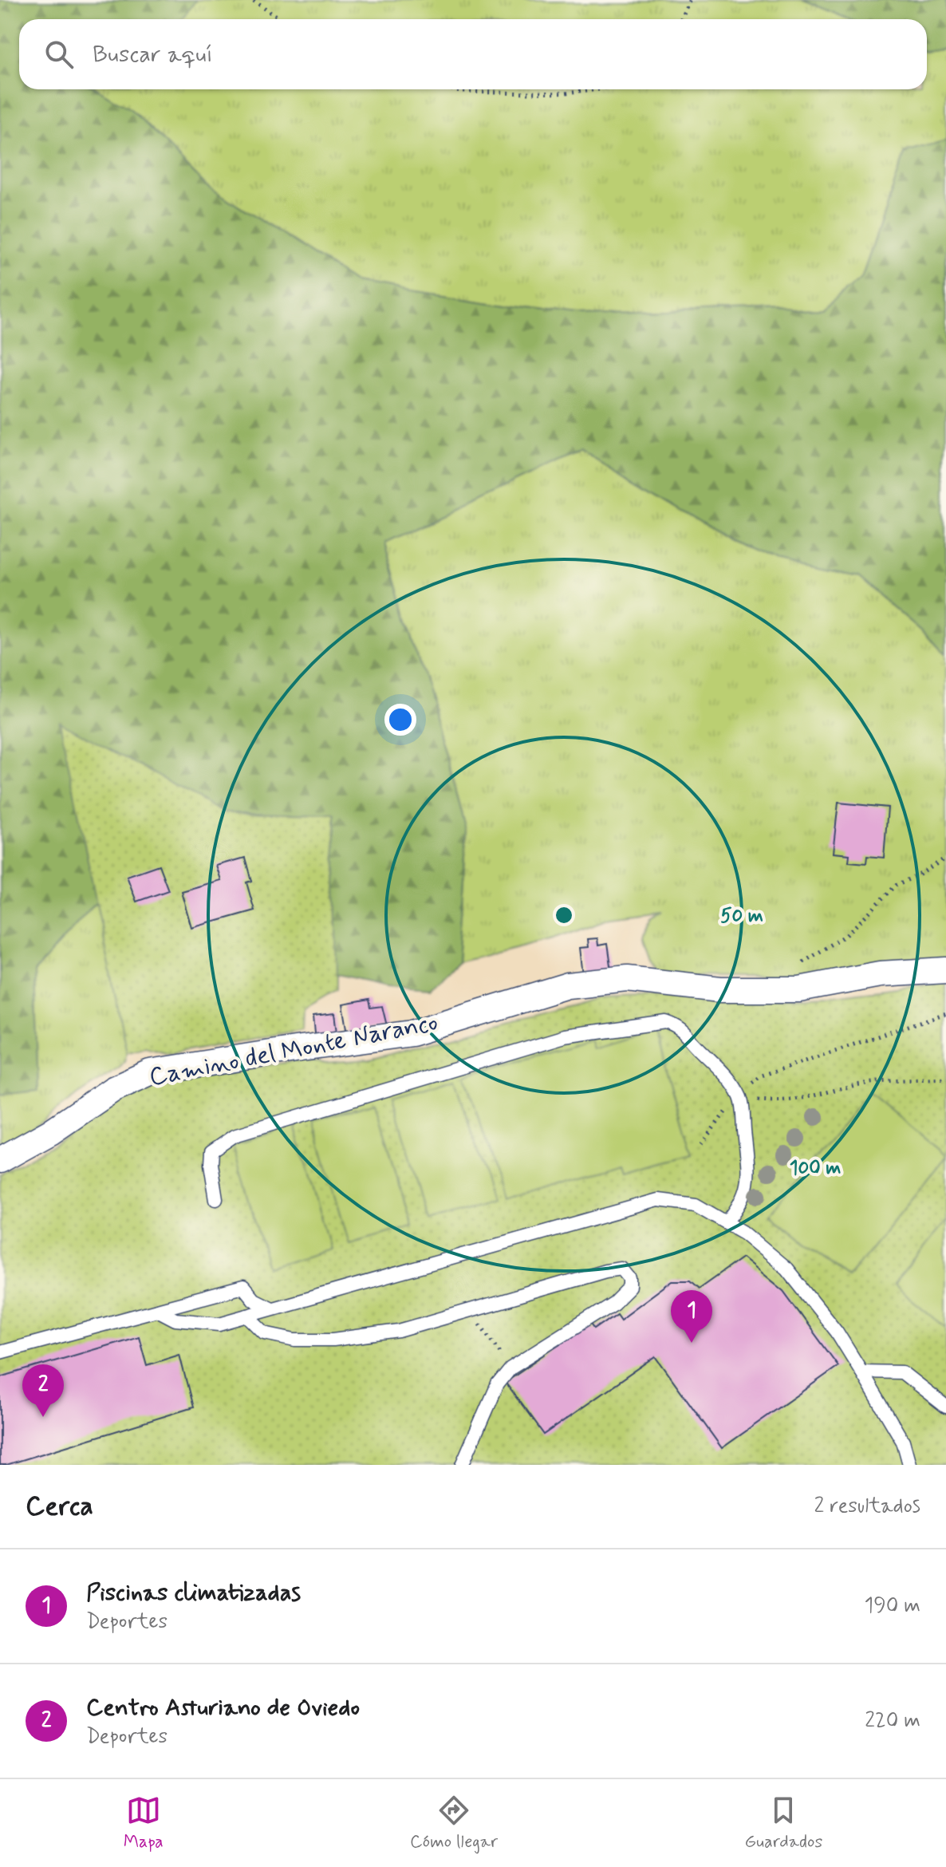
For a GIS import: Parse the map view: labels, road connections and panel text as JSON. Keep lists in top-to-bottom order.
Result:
{
  "streets": {
    "street": ["Camino del Monte Naranco"]
  },
  "page": {
    "search": "Buscar aquí",
    "pins": ["1", "2"],
    "heading": ["Cerca", "2 resultados"],
    "list": [
      {
        "mark": "1",
        "name": "Piscinas climatizadas",
        "note": "Deportes",
        "value": "190 m"
      },
      {
        "mark": "2",
        "name": "Centro Asturiano de Oviedo",
        "note": "Deportes",
        "value": "220 m"
      }
    ],
    "nav": ["Mapa", "Cómo llegar", "Guardados"]
  },
  "rings": ["50 m", "100 m"]
}
